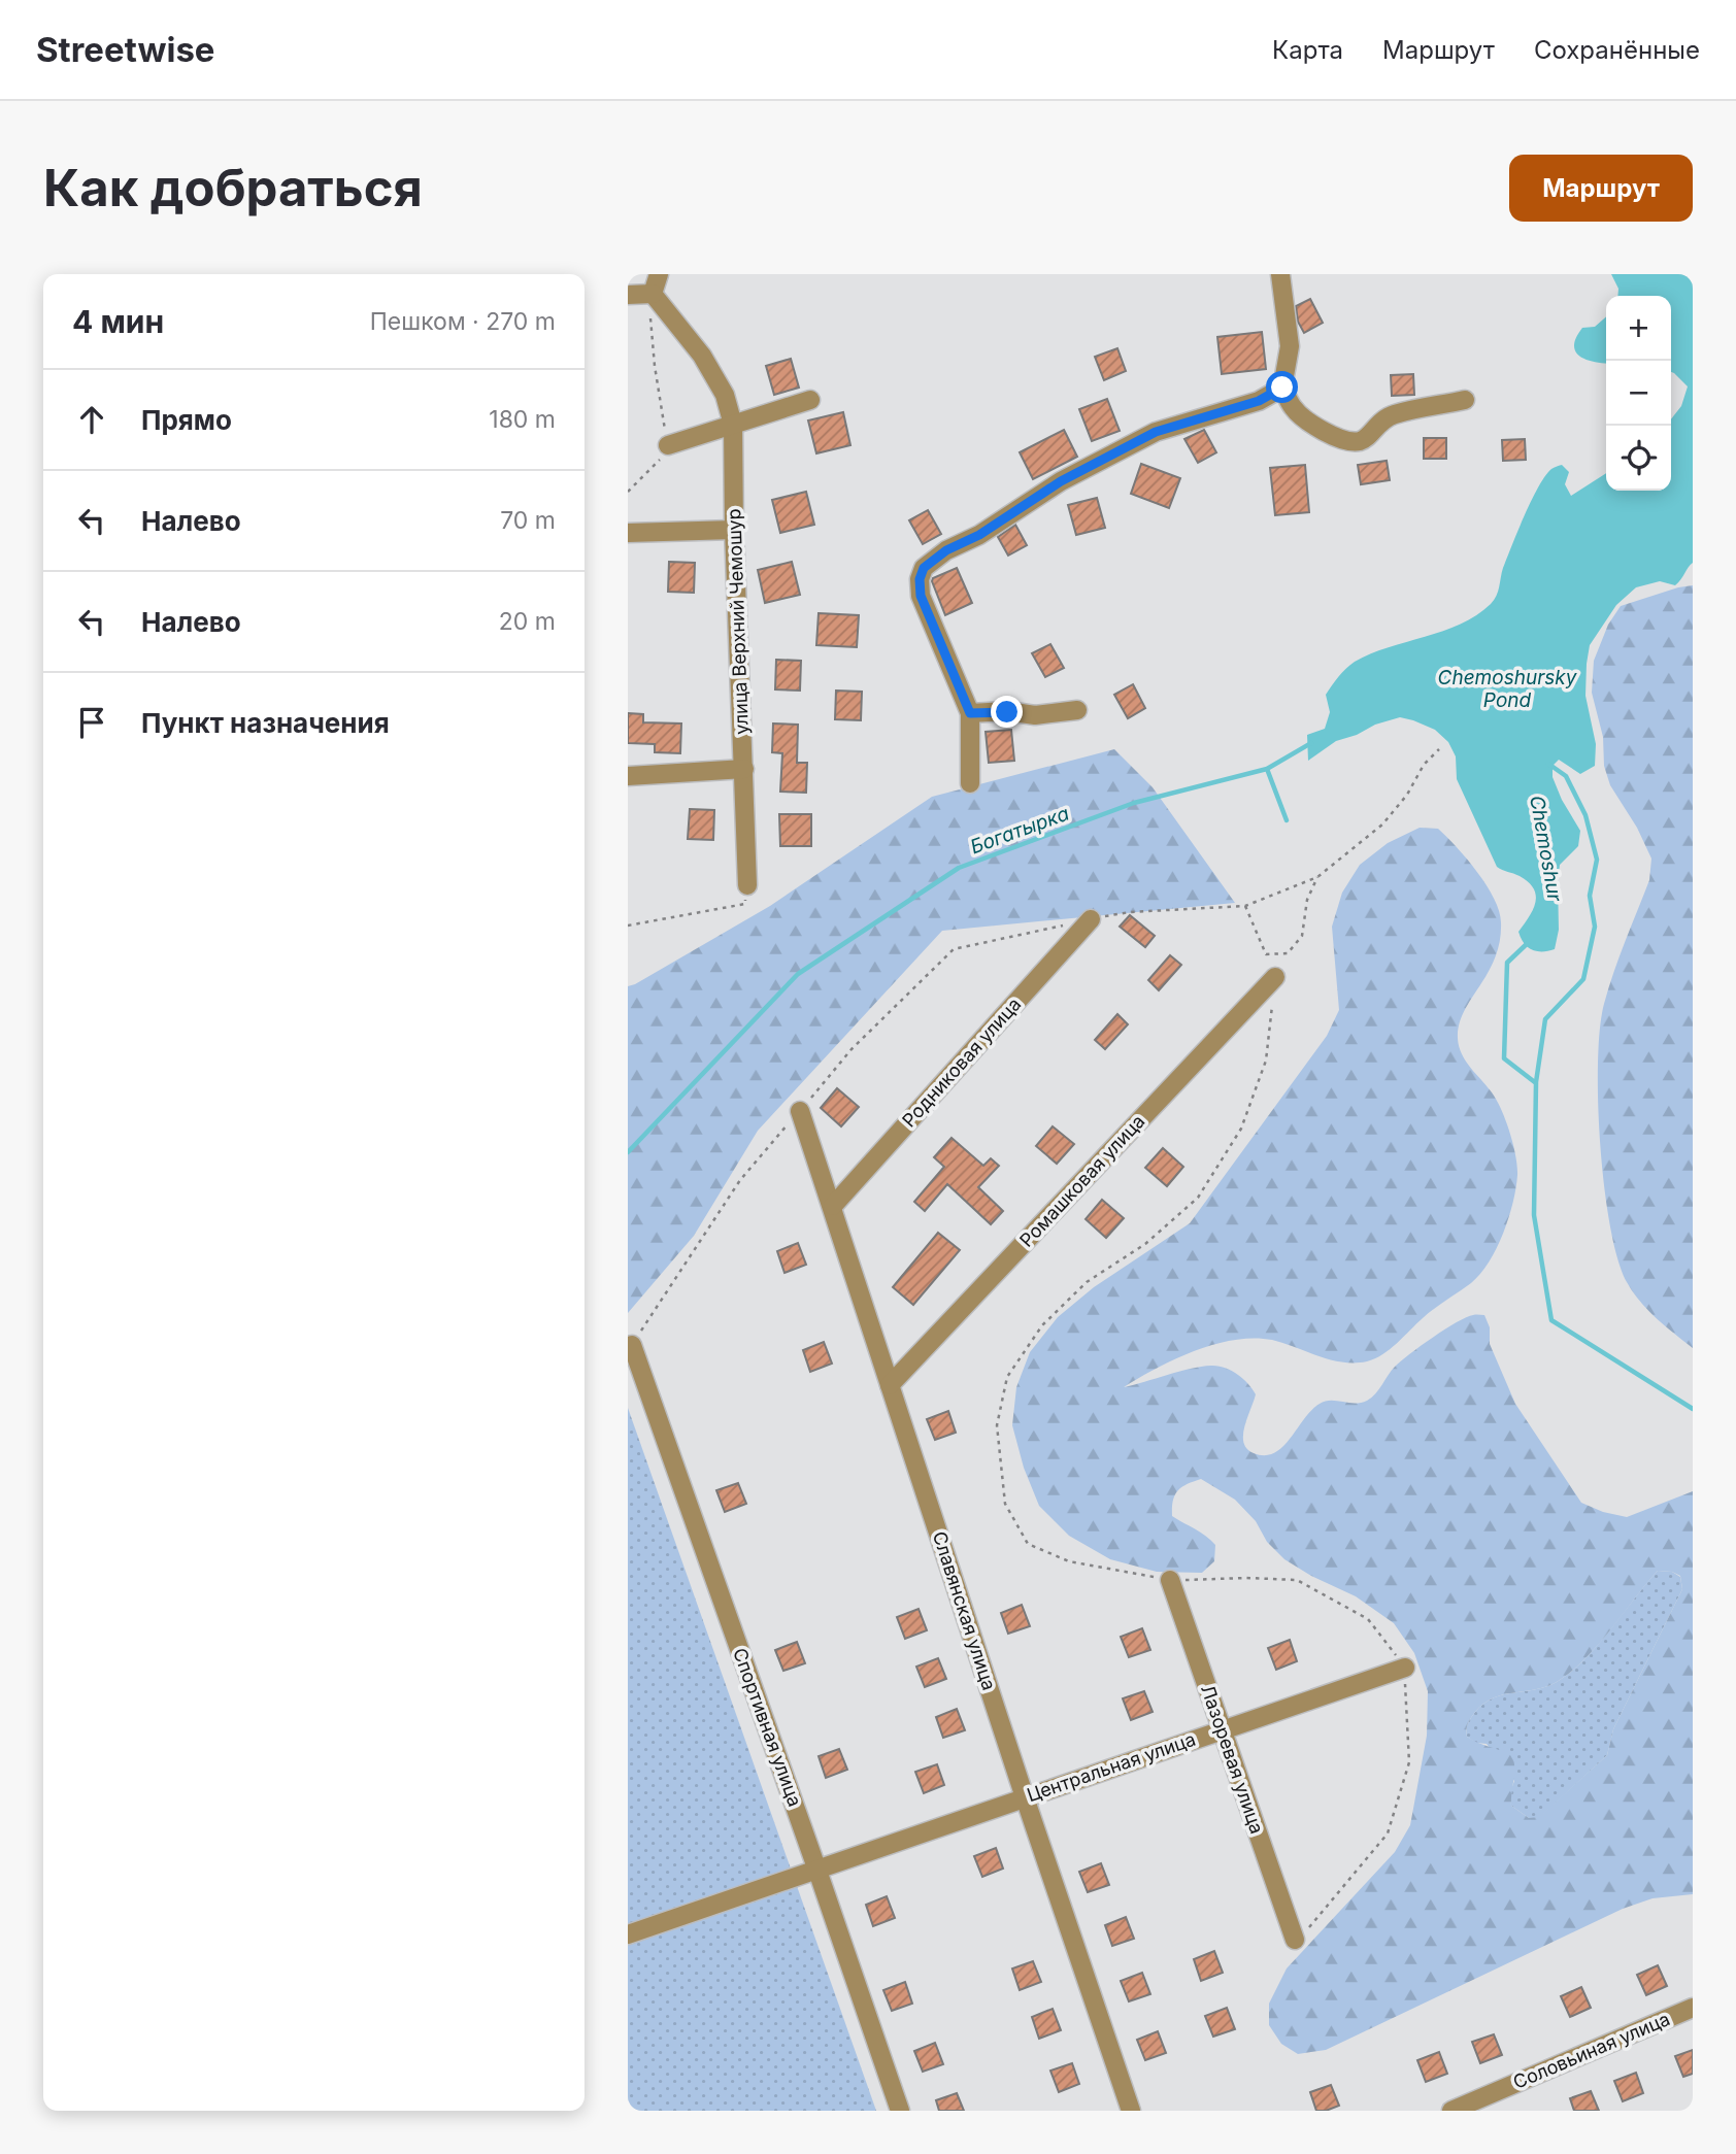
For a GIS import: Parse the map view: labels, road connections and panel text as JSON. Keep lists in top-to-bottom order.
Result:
{
  "streets": {
    "street": [
      "улица Верхний Чемошур",
      "Родниковая улица",
      "Ромашковая улица",
      "Славянская улица",
      "Спортивная улица",
      "Лазоревая улица",
      "Центральная улица",
      "Соловьиная улица"
    ]
  },
  "crossings": [
    ["Родниковая улица", "Славянская улица"],
    ["Ромашковая улица", "Славянская улица"],
    ["Славянская улица", "Центральная улица"],
    ["Спортивная улица", "Центральная улица"],
    ["Лазоревая улица", "Центральная улица"]
  ],
  "water": ["Chemoshursky Pond", "Богатырка", "Chemoshur"],
  "page": {
    "header": "Streetwise",
    "nav": ["Карта", "Маршрут", "Сохранённые"],
    "buttons": "Маршрут",
    "title": "Как добраться",
    "heading": ["4 мин", "Пешком · 270 m"],
    "map_buttons": ["+", "−"],
    "list": [
      ["Прямо", "180 m"],
      ["Налево", "70 m"],
      ["Налево", "20 m"],
      "Пункт назначения"
    ]
  }
}
